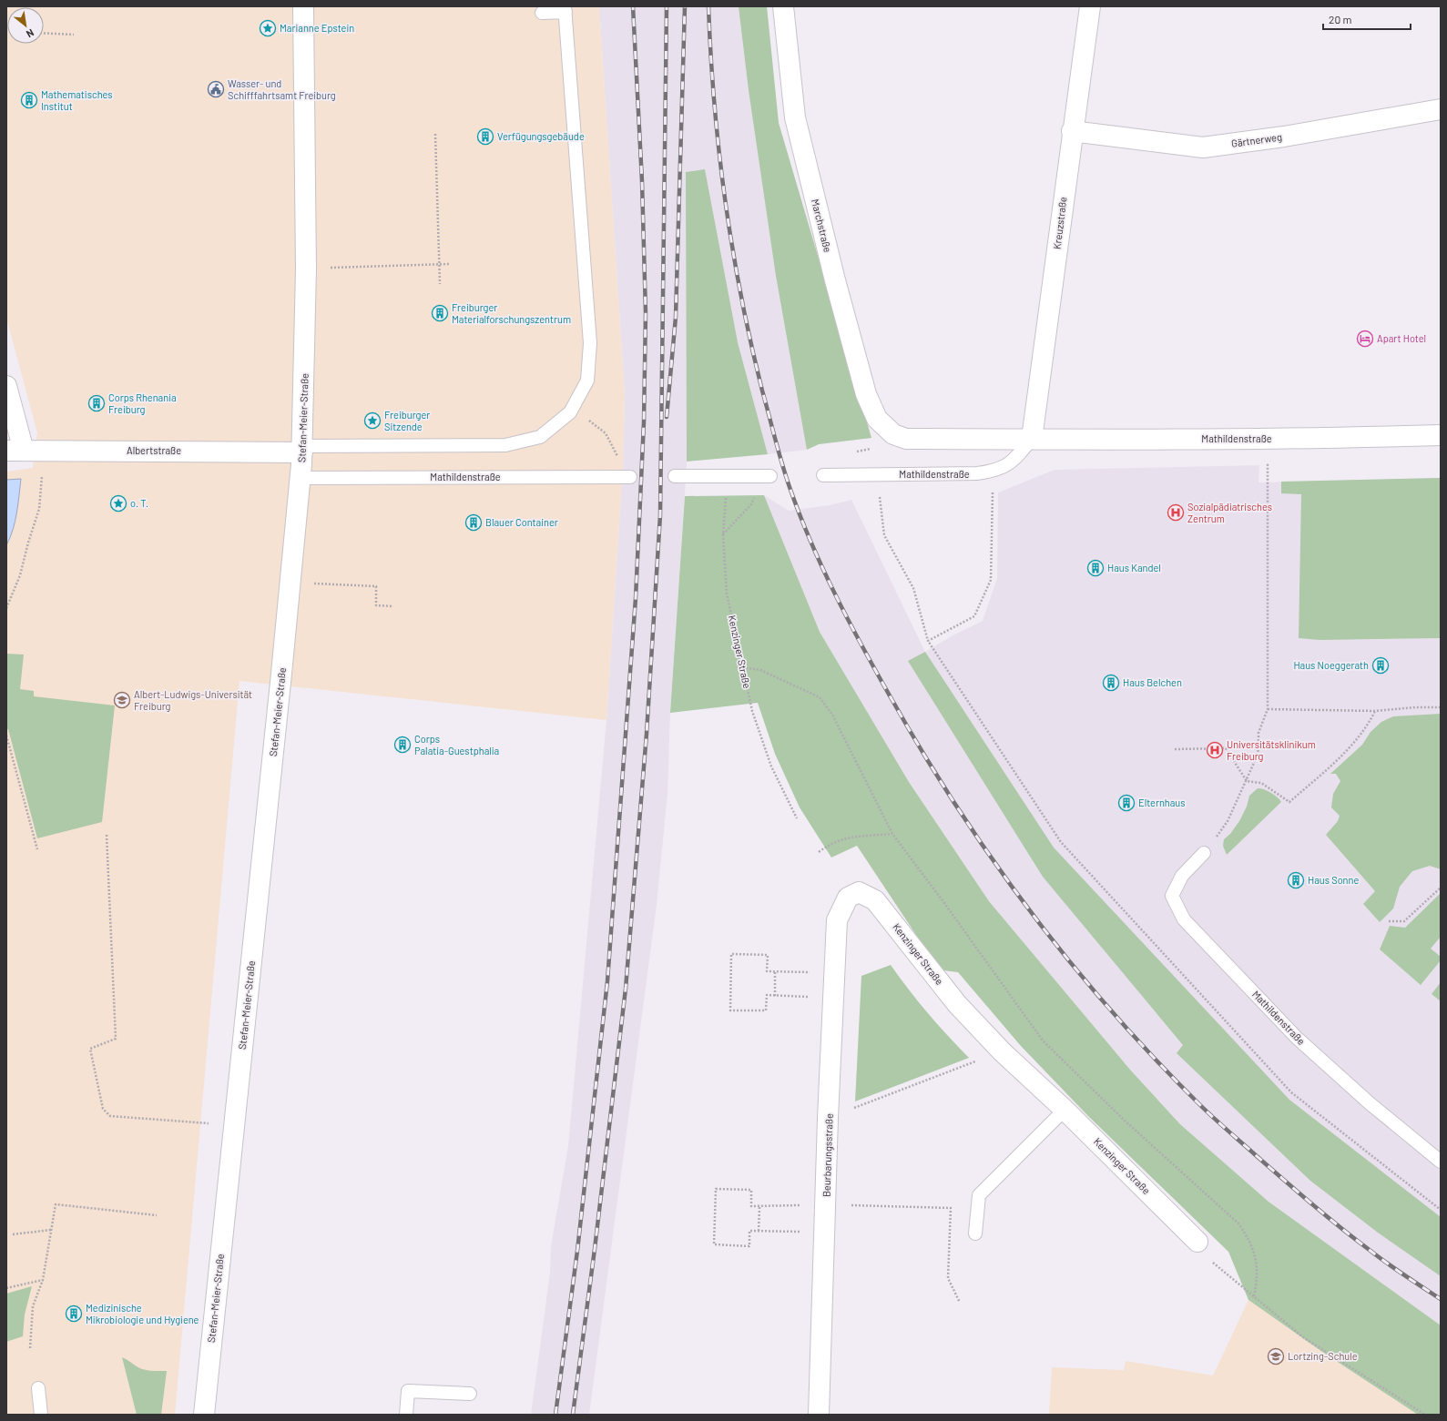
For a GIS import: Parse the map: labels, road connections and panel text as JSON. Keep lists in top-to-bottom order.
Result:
{
  "streets": {
    "street": [
      "Gärtnerweg",
      "Kreuzstraße",
      "Marchstraße",
      "Stefan-Meier-Straße",
      "Mathildenstraße",
      "Albertstraße",
      "Kenzinger Straße",
      "Beurbarungsstraße"
    ]
  },
  "crossings": [
    ["Gärtnerweg", "Kreuzstraße"],
    ["Kreuzstraße", "Mathildenstraße"],
    ["Marchstraße", "Mathildenstraße"],
    ["Stefan-Meier-Straße", "Mathildenstraße"],
    ["Stefan-Meier-Straße", "Albertstraße"],
    ["Kenzinger Straße", "Beurbarungsstraße"]
  ],
  "places": {
    "place": ["Marianne Epstein", "Freiburger Sitzende", "o. T."],
    "public building": ["Wasser- und Schifffahrtsamt Freiburg"],
    "building": [
      "Mathematisches Institut",
      "Verfügungsgebäude",
      "Freiburger Materialforschungszentrum",
      "Corps Rhenania Freiburg",
      "Blauer Container",
      "Haus Kandel",
      "Haus Noeggerath",
      "Haus Belchen",
      "Corps Palatia-Guestphalia",
      "Elternhaus",
      "Haus Sonne",
      "Medizinische Mikrobiologie und Hygiene"
    ],
    "hotel": ["Apart Hotel"],
    "hospital": ["Sozialpädiatrisches Zentrum", "Universitätsklinikum Freiburg"],
    "school or university": ["Albert-Ludwigs-Universität Freiburg", "Lortzing-Schule"]
  },
  "scale_bar": "20 m",
  "north": "bottom right"
}
